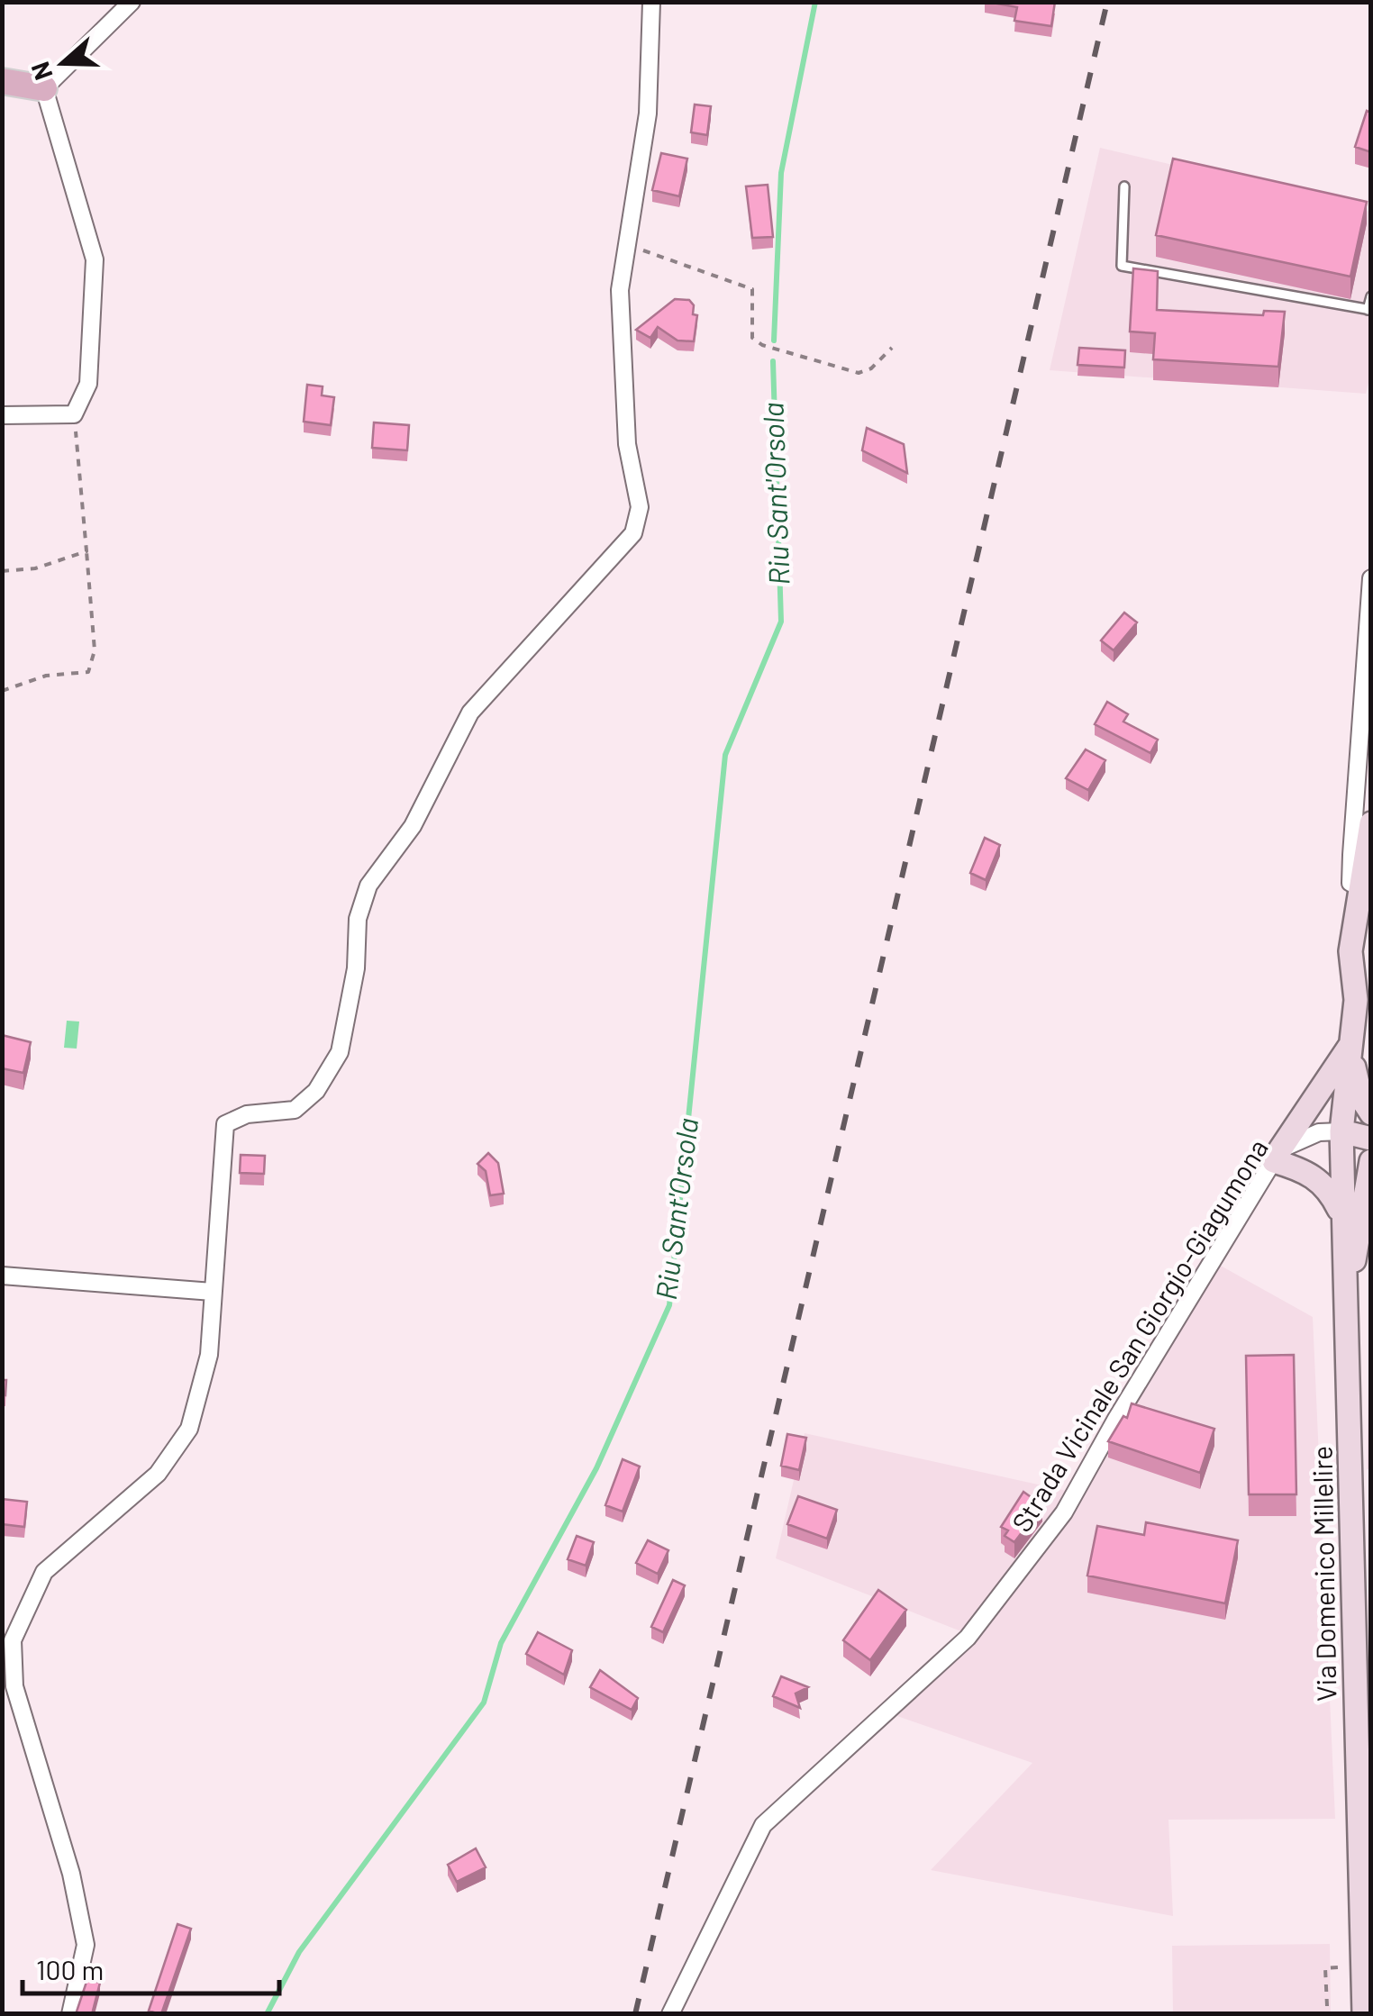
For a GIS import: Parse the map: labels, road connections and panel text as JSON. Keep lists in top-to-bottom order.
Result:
{
  "streets": {
    "main road": ["Via Domenico Millelire"],
    "street": ["Strada Vicinale San Giorgio-Giagumona"]
  },
  "crossings": [
    ["Strada Vicinale San Giorgio-Giagumona", "Via Domenico Millelire"]
  ],
  "water": ["Riu Sant'Orsola"],
  "scale_bar": "100 m",
  "north": "left"
}
